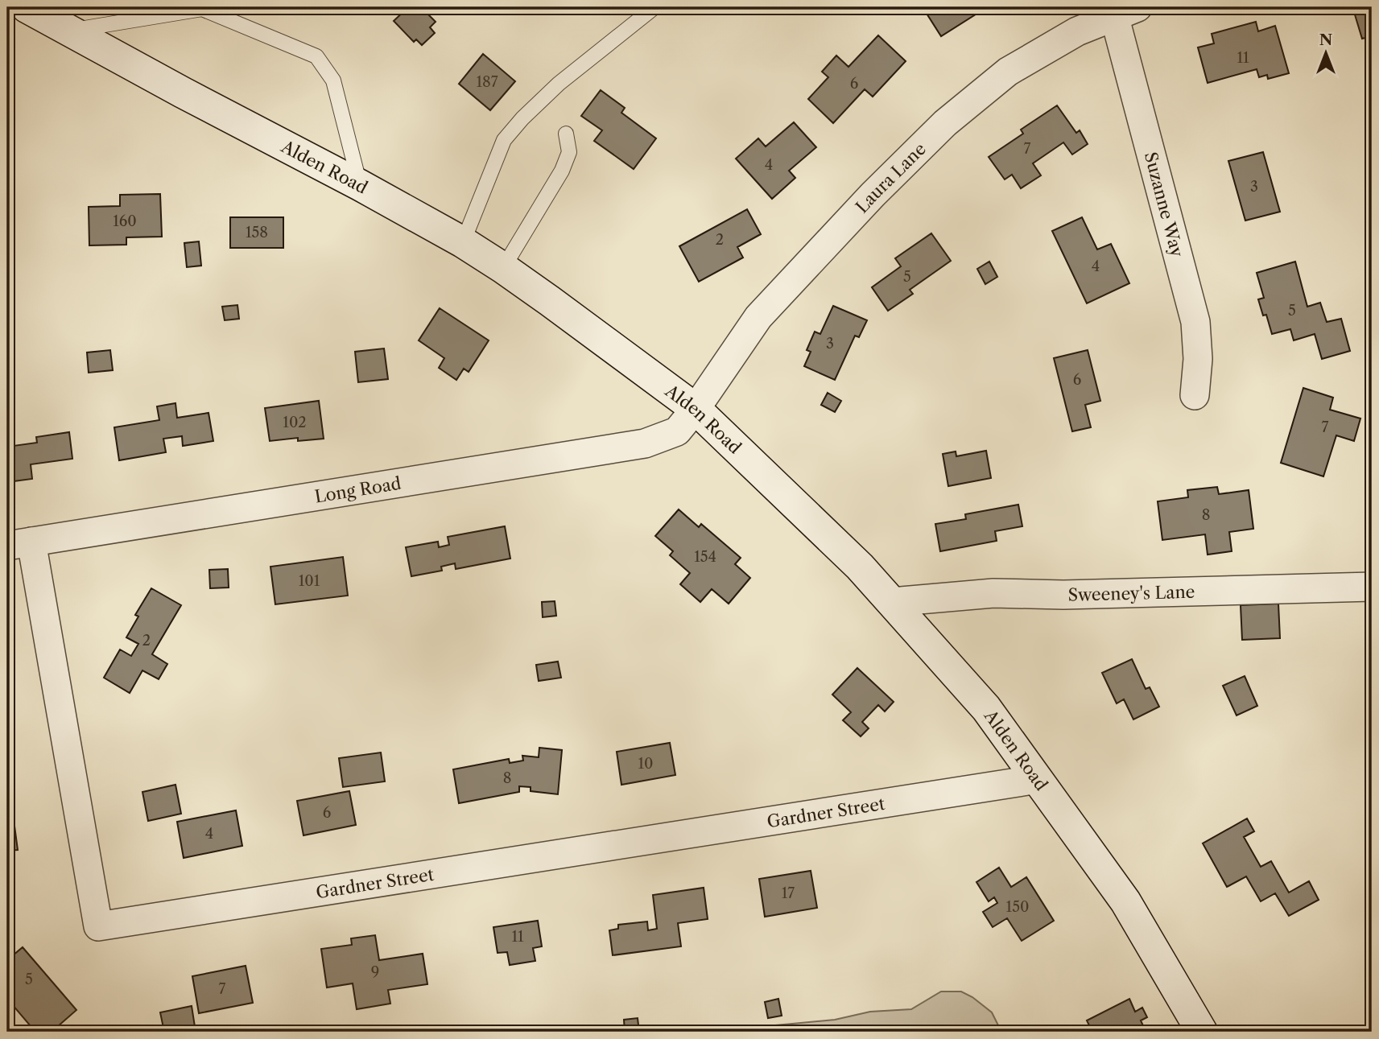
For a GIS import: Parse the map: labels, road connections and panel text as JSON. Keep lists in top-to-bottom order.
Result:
{
  "streets": {
    "main road": ["Alden Road"],
    "street": [
      "Laura Lane",
      "Suzanne Way",
      "Long Road",
      "Sweeney's Lane",
      "Gardner Street"
    ]
  },
  "crossings": [
    ["Alden Road", "Laura Lane"],
    ["Alden Road", "Long Road"],
    ["Alden Road", "Sweeney's Lane"],
    ["Alden Road", "Gardner Street"],
    ["Laura Lane", "Suzanne Way"],
    ["Laura Lane", "Long Road"],
    ["Long Road", "Gardner Street"]
  ],
  "house_numbers": [
    "11",
    "187",
    "6",
    "7",
    "4",
    "3",
    "160",
    "158",
    "2",
    "4",
    "5",
    "5",
    "3",
    "6",
    "102",
    "7",
    "8",
    "154",
    "101",
    "2",
    "10",
    "8",
    "6",
    "4",
    "17",
    "150",
    "11",
    "9",
    "5",
    "7"
  ],
  "north": "top"
}
